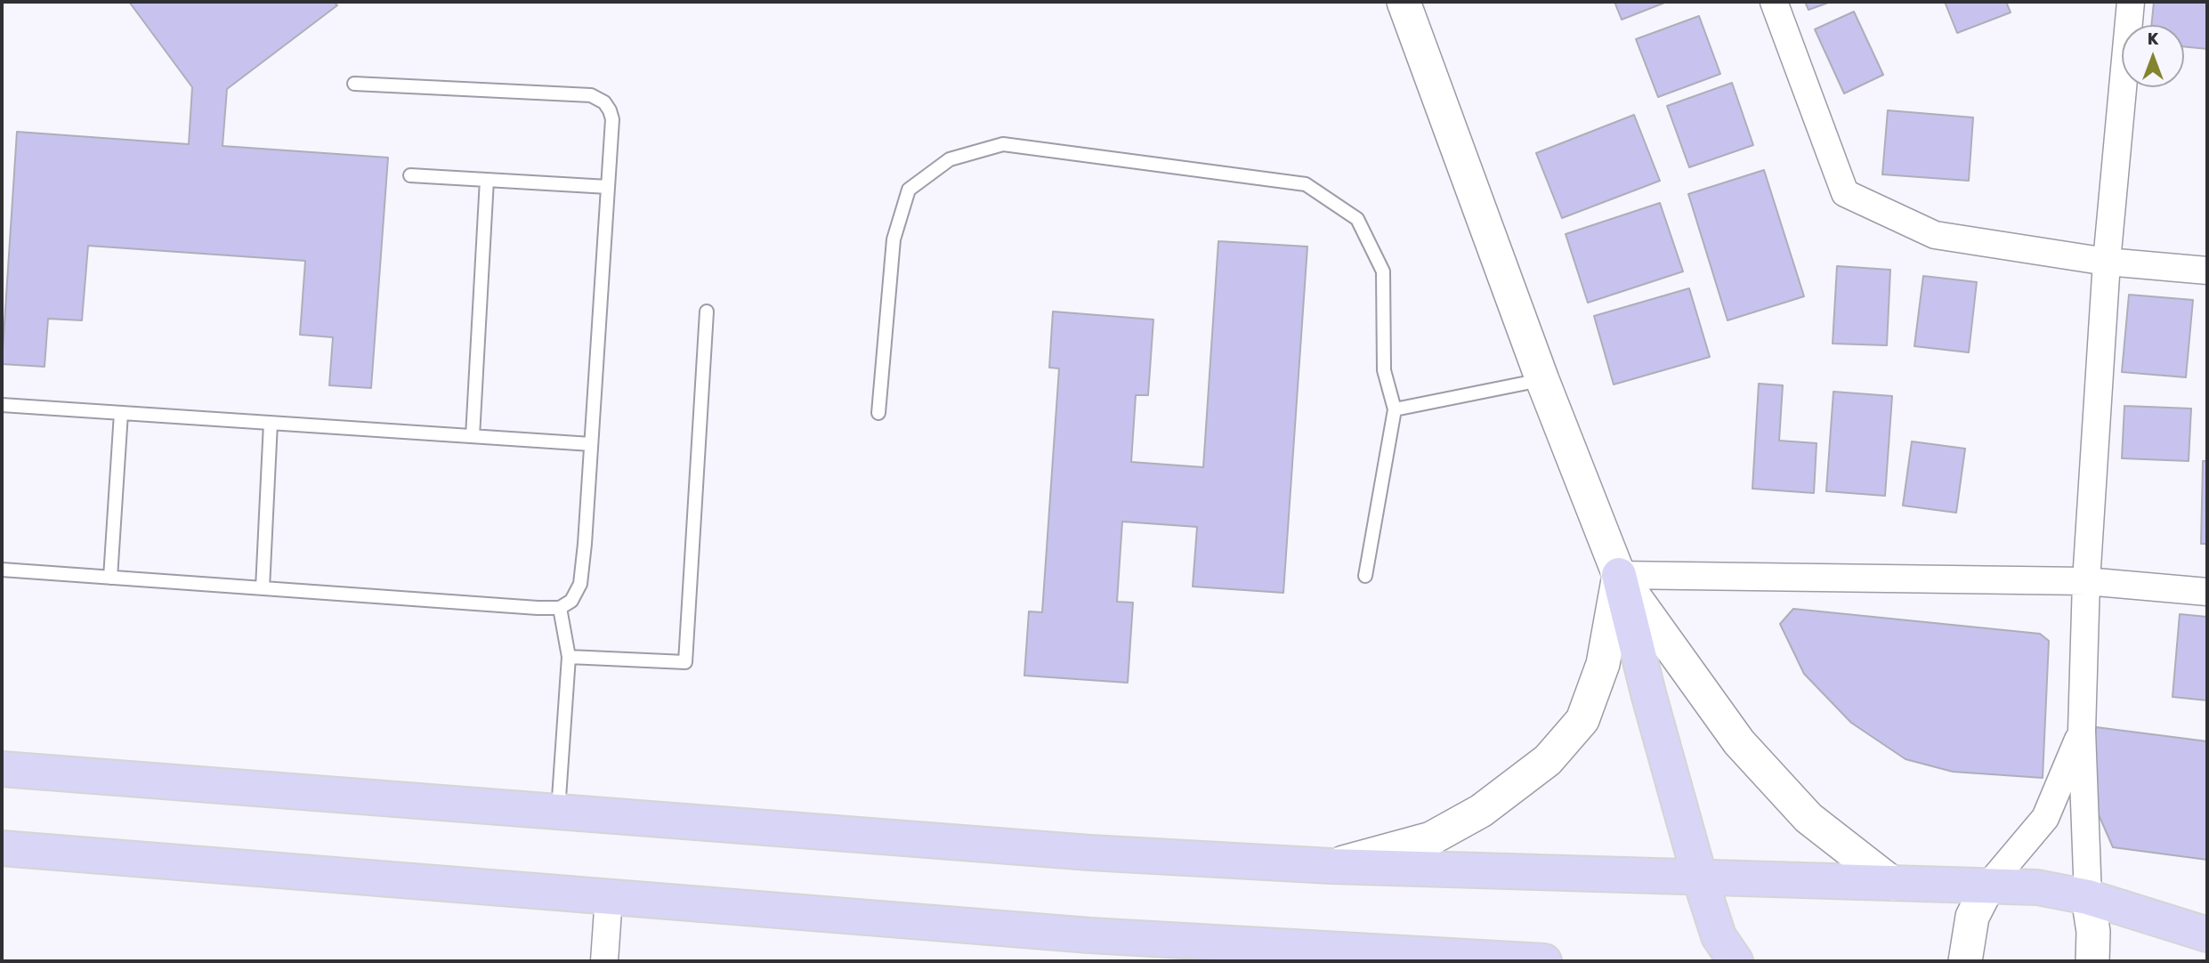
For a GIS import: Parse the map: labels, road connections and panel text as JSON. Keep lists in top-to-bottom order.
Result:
{
  "north": "top"
}
